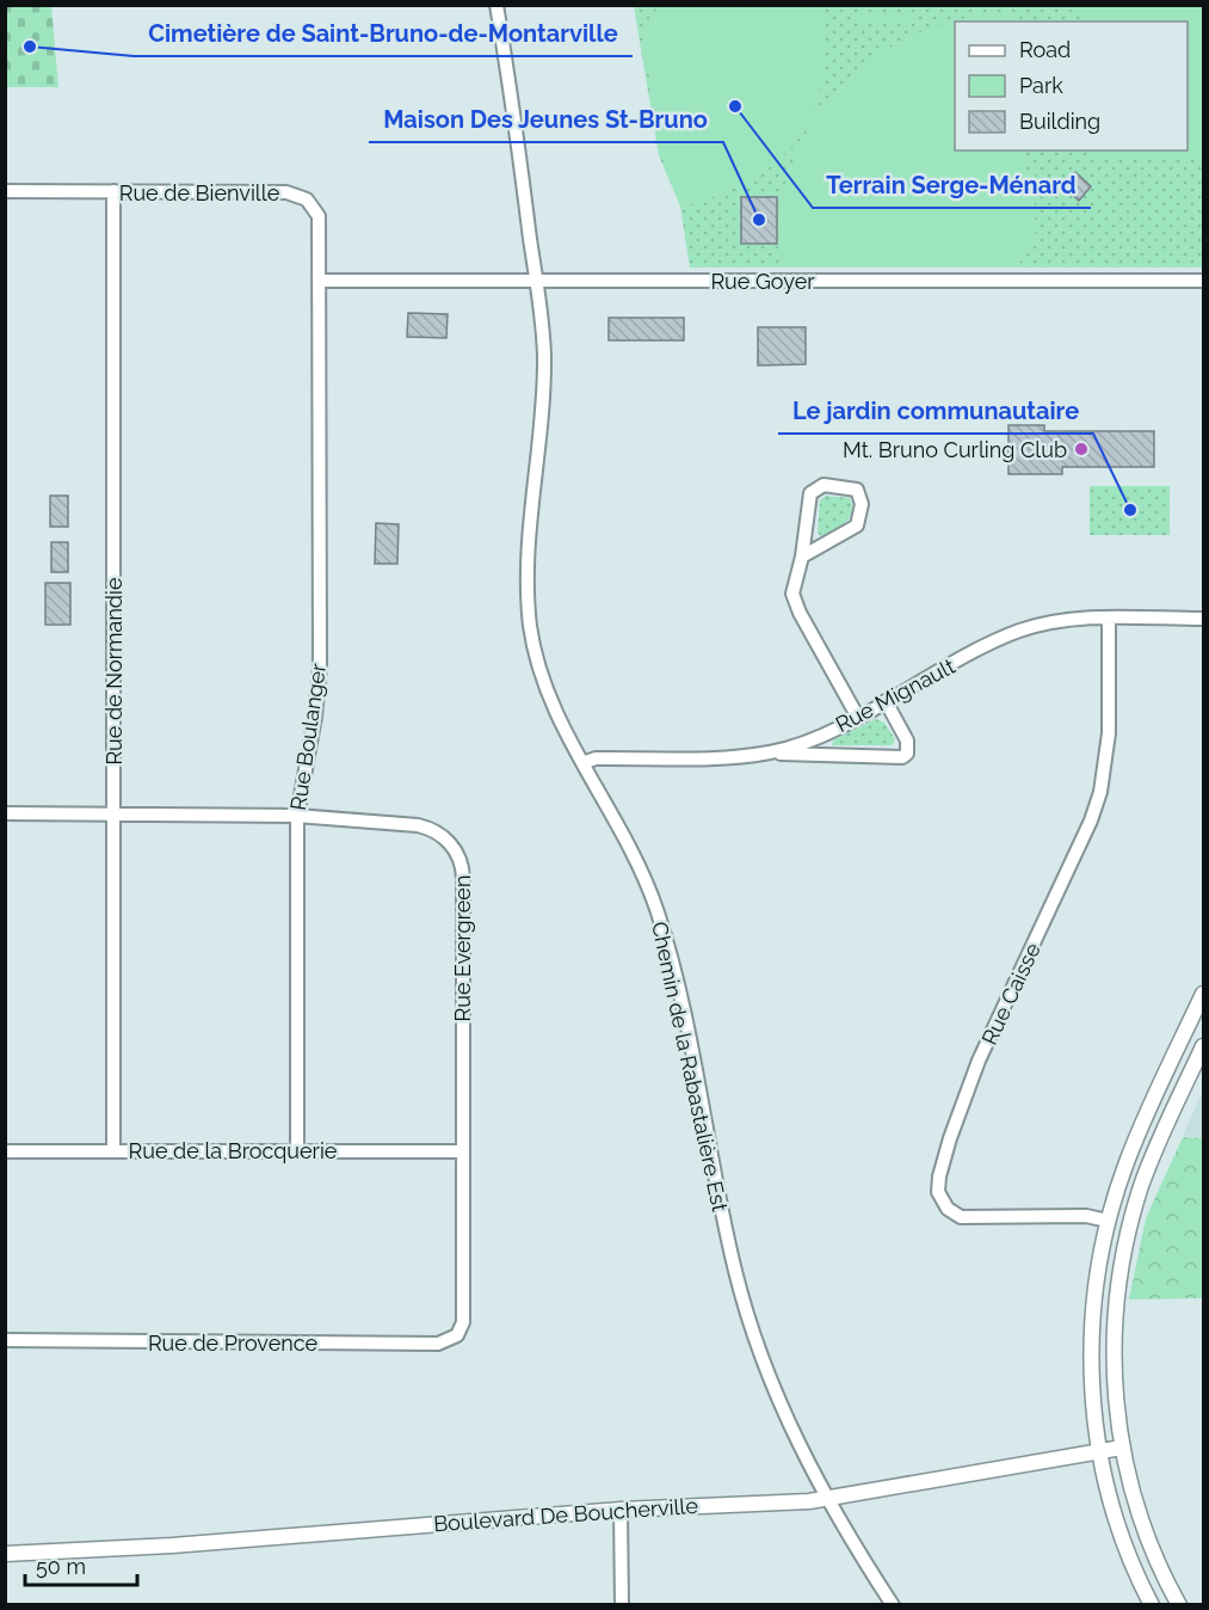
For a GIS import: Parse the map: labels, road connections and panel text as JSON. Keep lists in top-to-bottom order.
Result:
{
  "streets": {
    "street": [
      "Rue de Bienville",
      "Rue Goyer",
      "Rue de Normandie",
      "Rue Mignault",
      "Rue Boulanger",
      "Rue Evergreen",
      "Rue Caisse",
      "Chemin de la Rabastalière Est",
      "Rue de la Brocquerie",
      "Rue de Provence",
      "Boulevard De Boucherville"
    ]
  },
  "crossings": [
    ["Rue de Bienville", "Rue Goyer"],
    ["Rue de Bienville", "Rue de Normandie"],
    ["Rue de Bienville", "Rue Boulanger"],
    ["Rue Goyer", "Rue Boulanger"],
    ["Rue Goyer", "Chemin de la Rabastalière Est"],
    ["Rue de Normandie", "Rue Evergreen"],
    ["Rue de Normandie", "Rue de la Brocquerie"],
    ["Rue Mignault", "Rue Caisse"],
    ["Rue Mignault", "Chemin de la Rabastalière Est"],
    ["Rue Boulanger", "Rue Evergreen"],
    ["Rue Boulanger", "Rue de la Brocquerie"],
    ["Rue Evergreen", "Rue de la Brocquerie"],
    ["Rue Evergreen", "Rue de Provence"],
    ["Chemin de la Rabastalière Est", "Boulevard De Boucherville"]
  ],
  "places": [
    "Cimetière de Saint-Bruno-de-Montarville",
    "Terrain Serge-Ménard",
    "Maison Des Jeunes St-Bruno",
    "Mt. Bruno Curling Club",
    "Le jardin communautaire"
  ],
  "legend": ["Road", "Park", "Building"],
  "scale_bar": "50 m"
}
